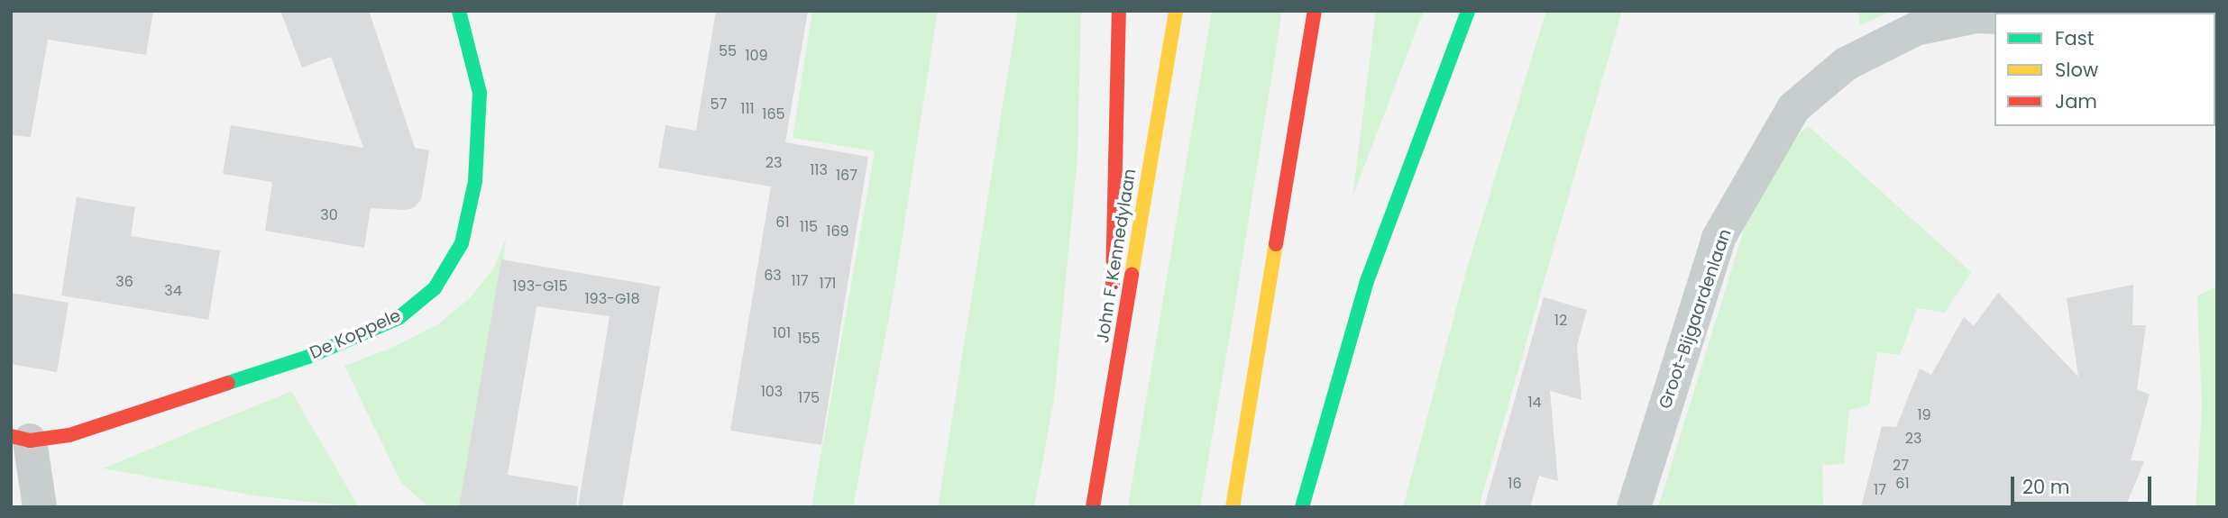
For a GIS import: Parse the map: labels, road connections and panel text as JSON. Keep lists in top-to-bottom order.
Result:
{
  "streets": {
    "main road": ["John F. Kennedylaan", "De Koppele"],
    "street": ["Groot-Bijgaardenlaan"]
  },
  "house_numbers": [
    "55",
    "109",
    "57",
    "111",
    "165",
    "23",
    "113",
    "167",
    "30",
    "61",
    "115",
    "169",
    "63",
    "117",
    "36",
    "171",
    "193-G15",
    "34",
    "193-G18",
    "12",
    "101",
    "155",
    "103",
    "175",
    "14",
    "19",
    "23",
    "27",
    "16",
    "61",
    "17"
  ],
  "legend": ["Fast", "Slow", "Jam"],
  "scale_bar": "20 m"
}
